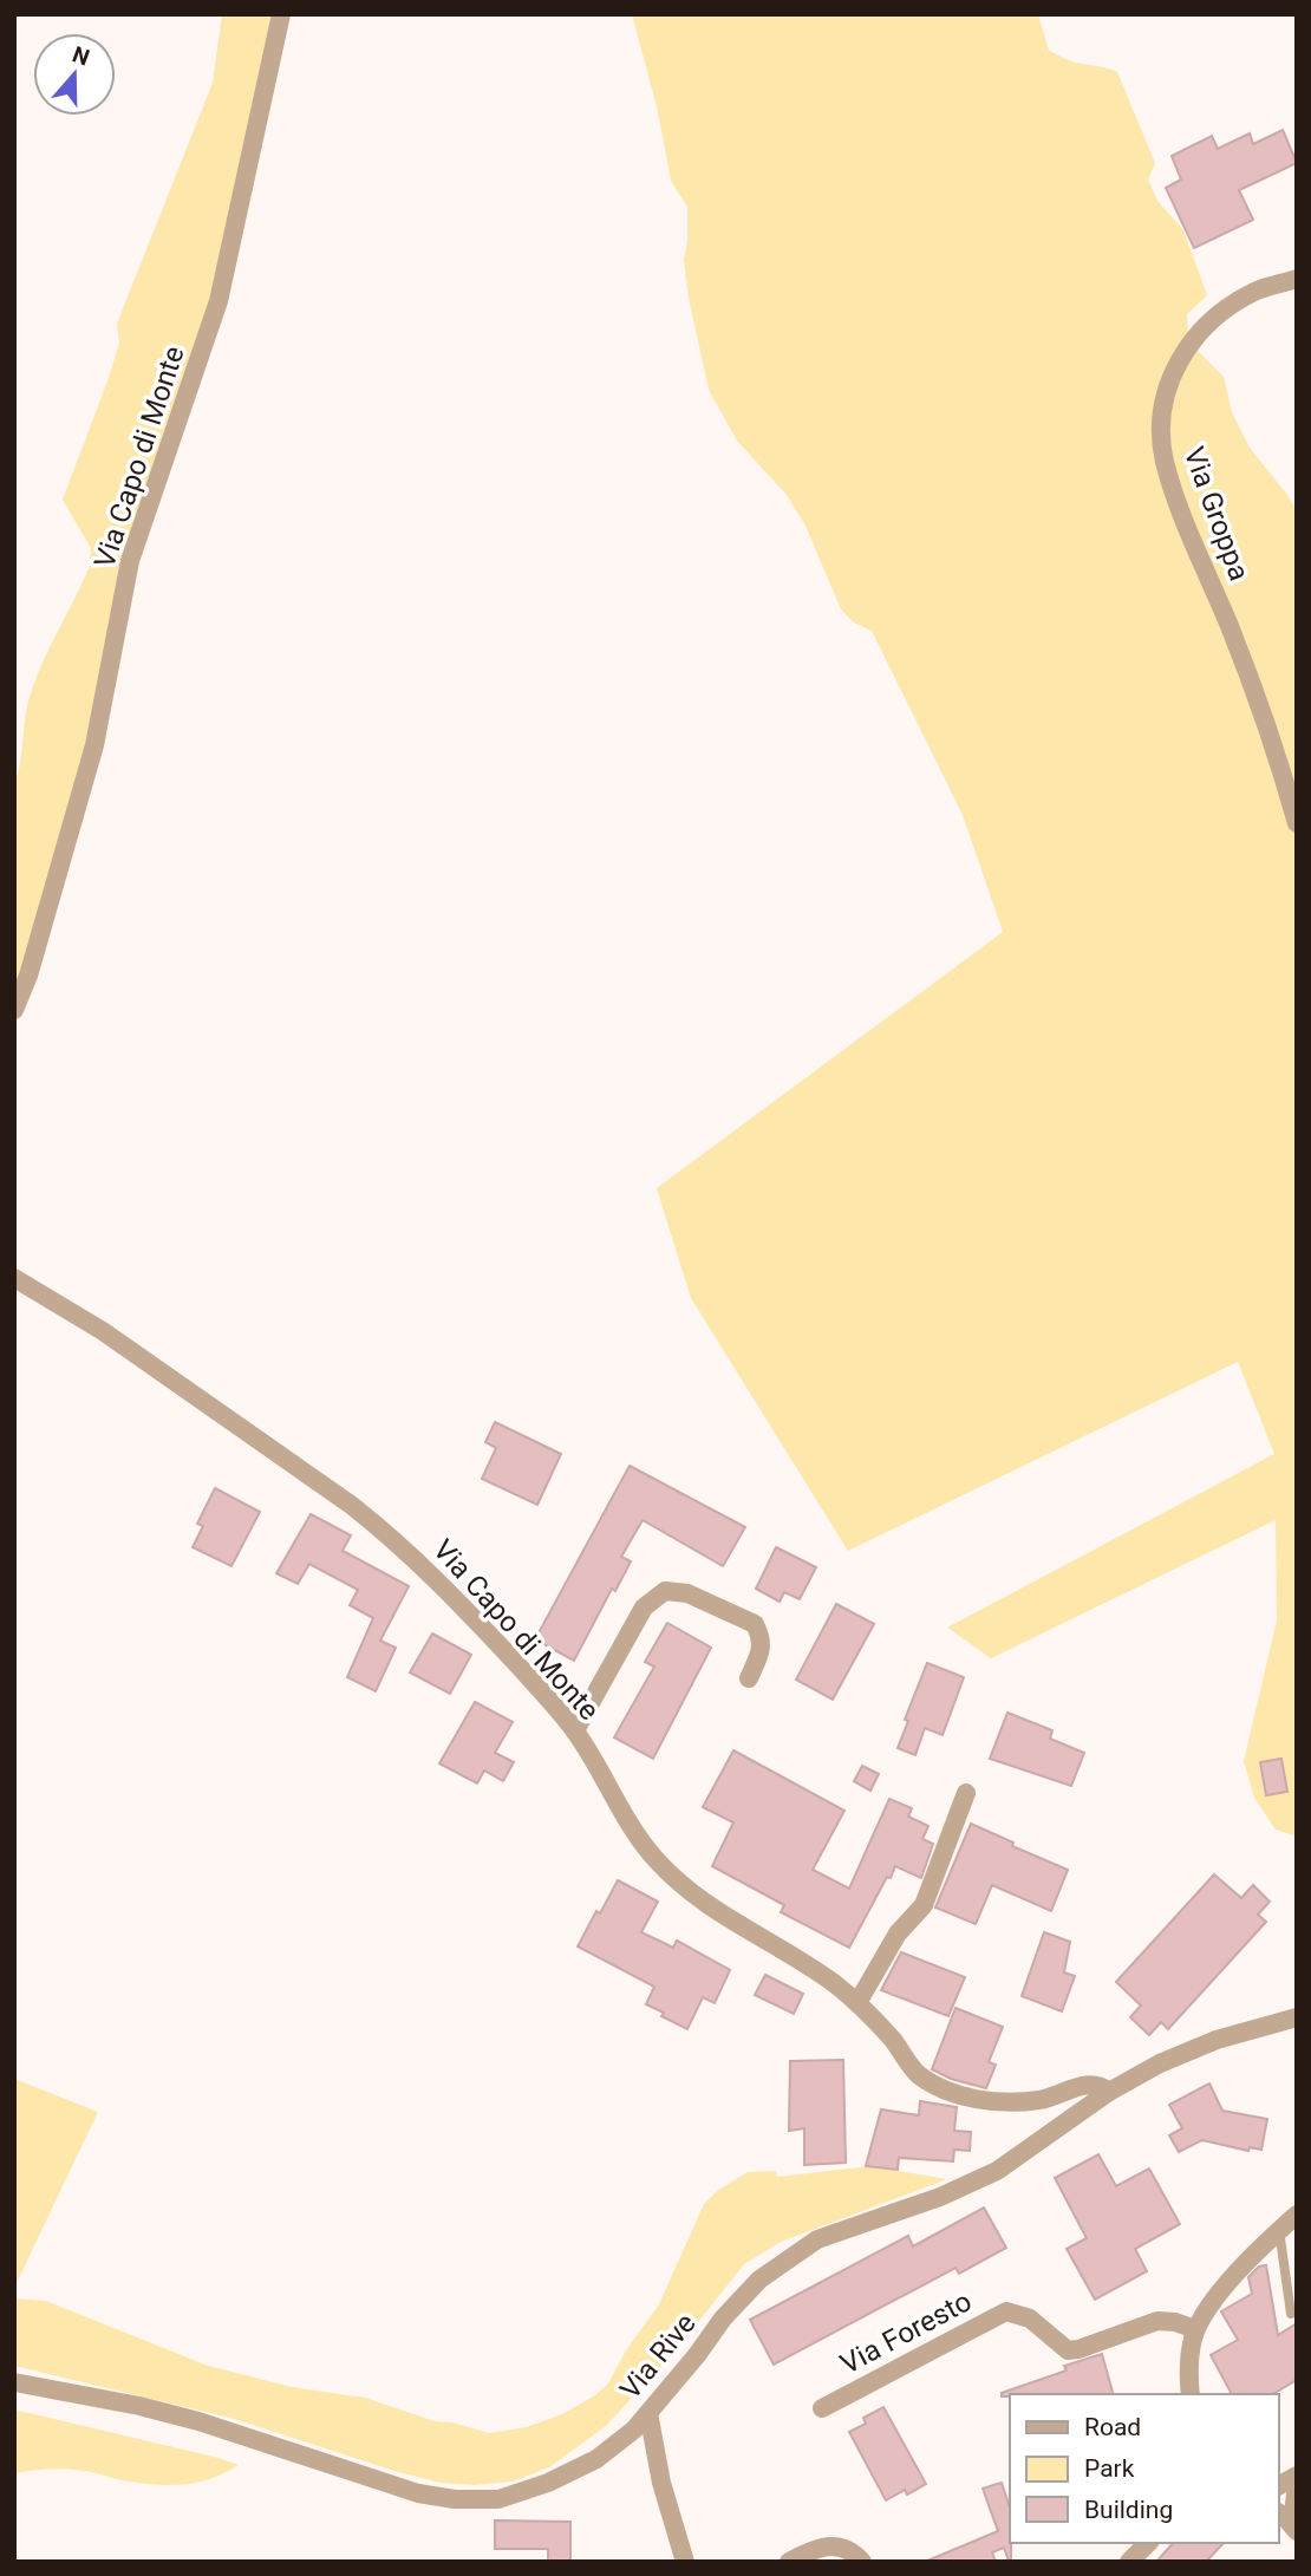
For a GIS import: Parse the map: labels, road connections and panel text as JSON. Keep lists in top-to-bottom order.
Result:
{
  "streets": {
    "street": [
      "Via Capo di Monte",
      "Via Groppa",
      "Via Foresto",
      "Via Rive"
    ]
  },
  "crossings": [
    ["Via Capo di Monte", "Via Rive"]
  ],
  "legend": ["Road", "Park", "Building"],
  "north": "top"
}
